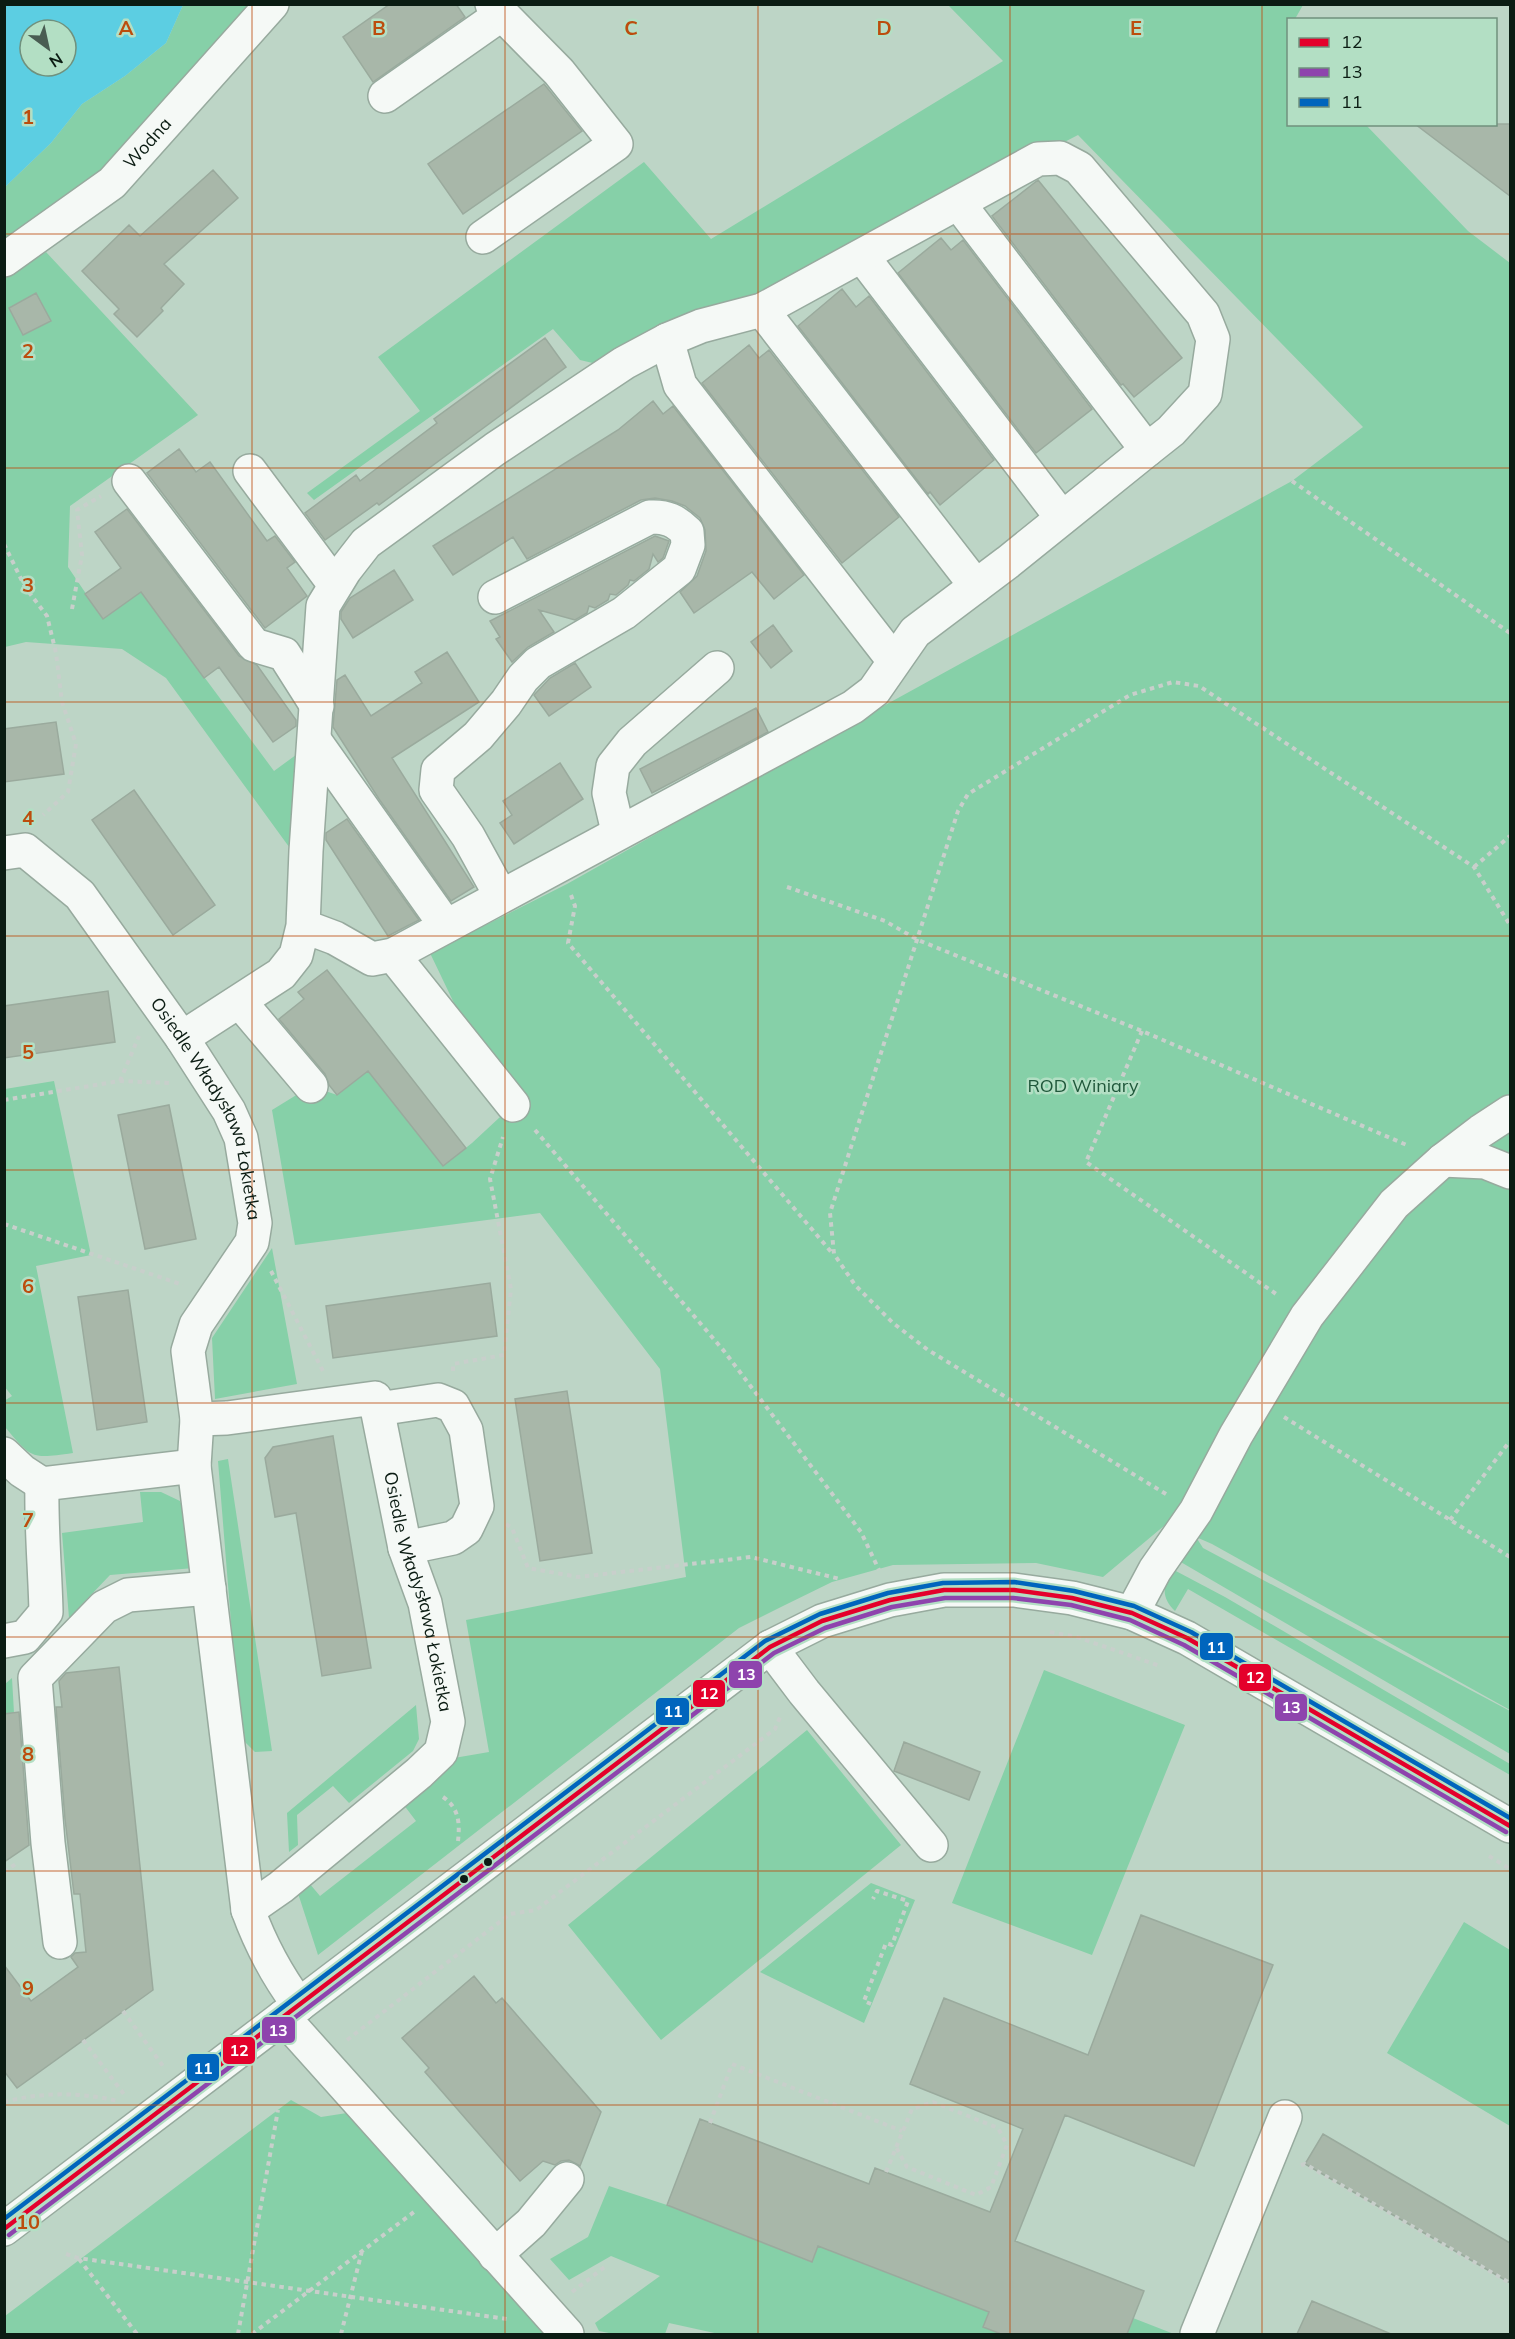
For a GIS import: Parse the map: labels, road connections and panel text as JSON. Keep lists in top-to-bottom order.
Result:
{
  "streets": {
    "street": ["Wodna", "Osiedle Władysława Łokietka"]
  },
  "parks": ["ROD Winiary"],
  "lines": ["transit line 11", "transit line 12", "transit line 13"],
  "legend": ["12", "13", "11"],
  "north": "bottom right",
  "grid": {
    "columns": [
      "A",
      "B",
      "C",
      "D",
      "E"
    ],
    "rows": [
      "1",
      "2",
      "3",
      "4",
      "5",
      "6",
      "7",
      "8",
      "9",
      "10"
    ]
  }
}
